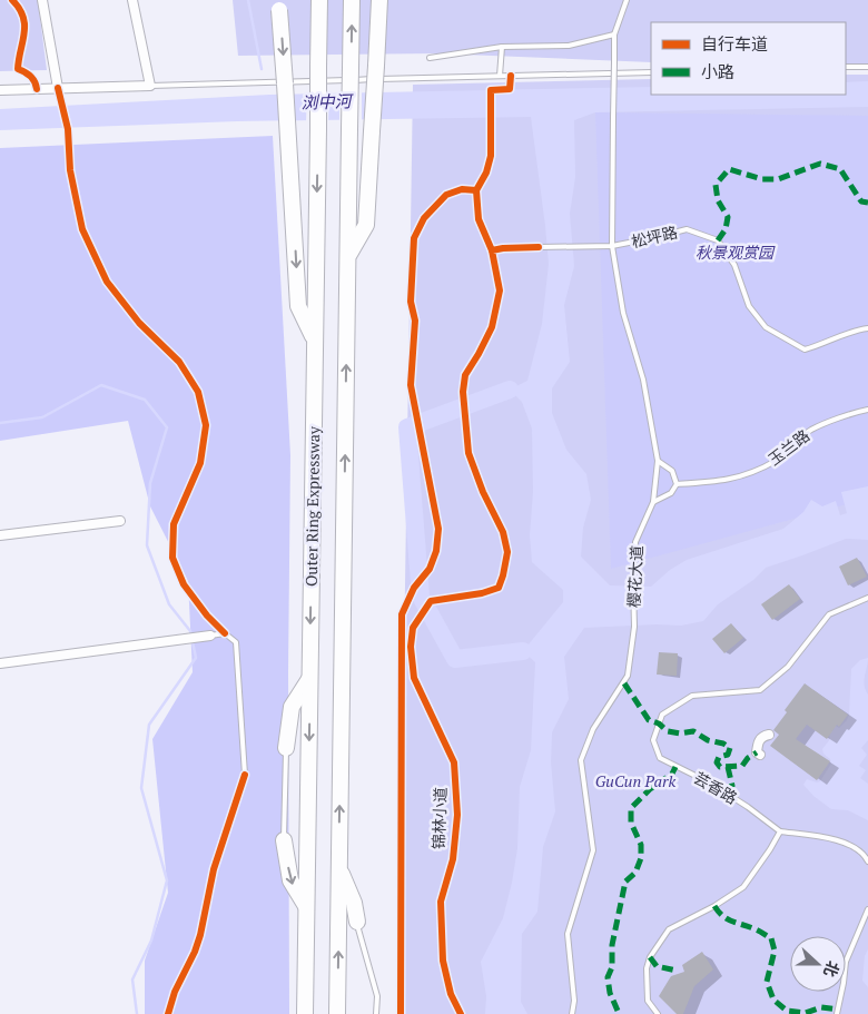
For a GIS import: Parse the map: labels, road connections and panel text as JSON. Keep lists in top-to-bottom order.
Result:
{
  "streets": {
    "highway": ["Outer Ring Expressway"],
    "lane": [
      "松坪路",
      "玉兰路",
      "樱花大道",
      "芸香路"
    ],
    "cycle path": ["锦林小道"]
  },
  "water": ["浏中河"],
  "parks": ["秋景观赏园", "GuCun Park"],
  "legend": ["自行车道", "小路"],
  "north": "right"
}
